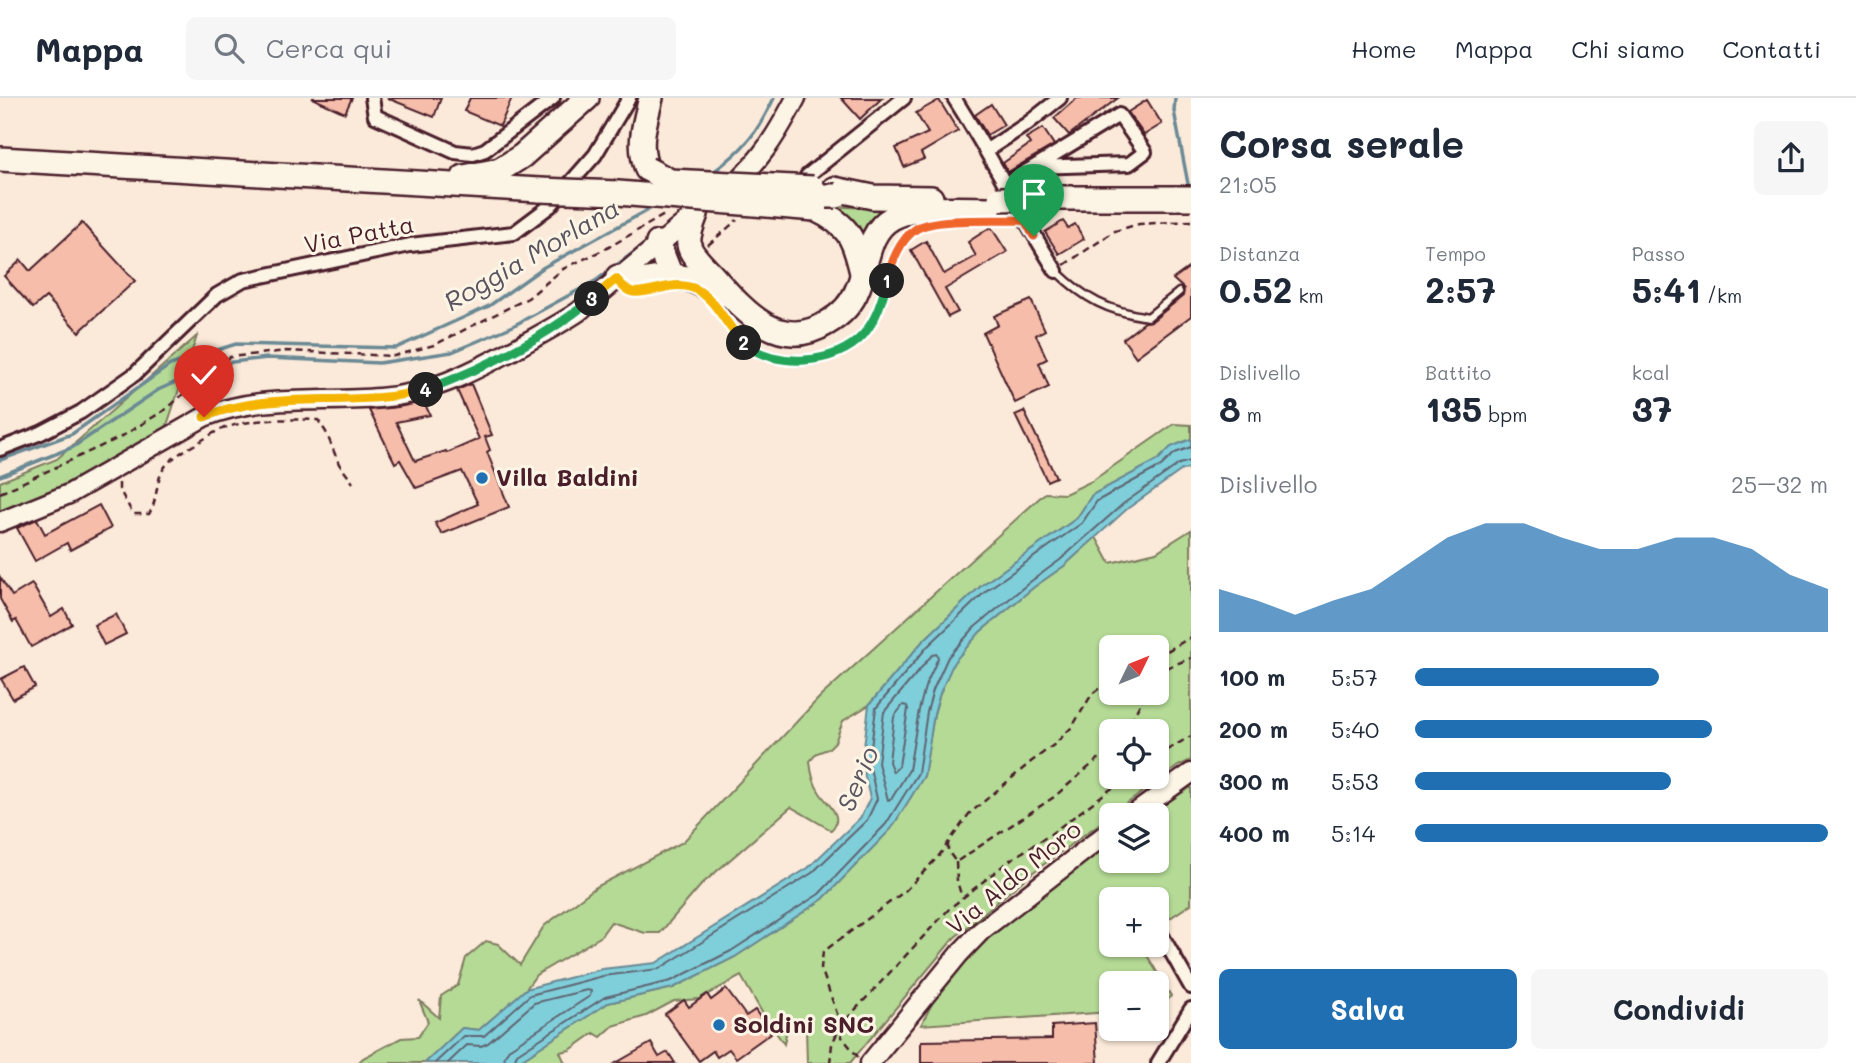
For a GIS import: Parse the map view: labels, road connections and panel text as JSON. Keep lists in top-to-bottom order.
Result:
{
  "streets": {
    "street": ["Via Patta", "Via Aldo Moro"]
  },
  "water": ["Roggia Morlana", "Serio"],
  "places": ["Villa Baldini", "Soldini SNC"],
  "north": "top right",
  "page": {
    "header": "Mappa",
    "search": "Cerca qui",
    "nav": [
      "Home",
      "Mappa",
      "Chi siamo",
      "Contatti"
    ],
    "heading": ["Corsa serale", "21:05"],
    "stats": [
      ["Distanza", "0.52 km"],
      ["Tempo", "2:57"],
      ["Passo", "5:41 /km"],
      ["Dislivello", "8 m"],
      ["Battito", "135 bpm"],
      ["kcal", "37"]
    ],
    "pins": [
      "1",
      "3",
      "2",
      "4"
    ],
    "chart": ["Dislivello", "25–32 m"],
    "map_buttons": ["+", "−"],
    "list": [
      {
        "name": "100 m",
        "note": "5:57"
      },
      {
        "name": "200 m",
        "note": "5:40"
      },
      {
        "name": "300 m",
        "note": "5:53"
      },
      {
        "name": "400 m",
        "note": "5:14"
      }
    ],
    "buttons": ["Salva", "Condividi"]
  }
}
